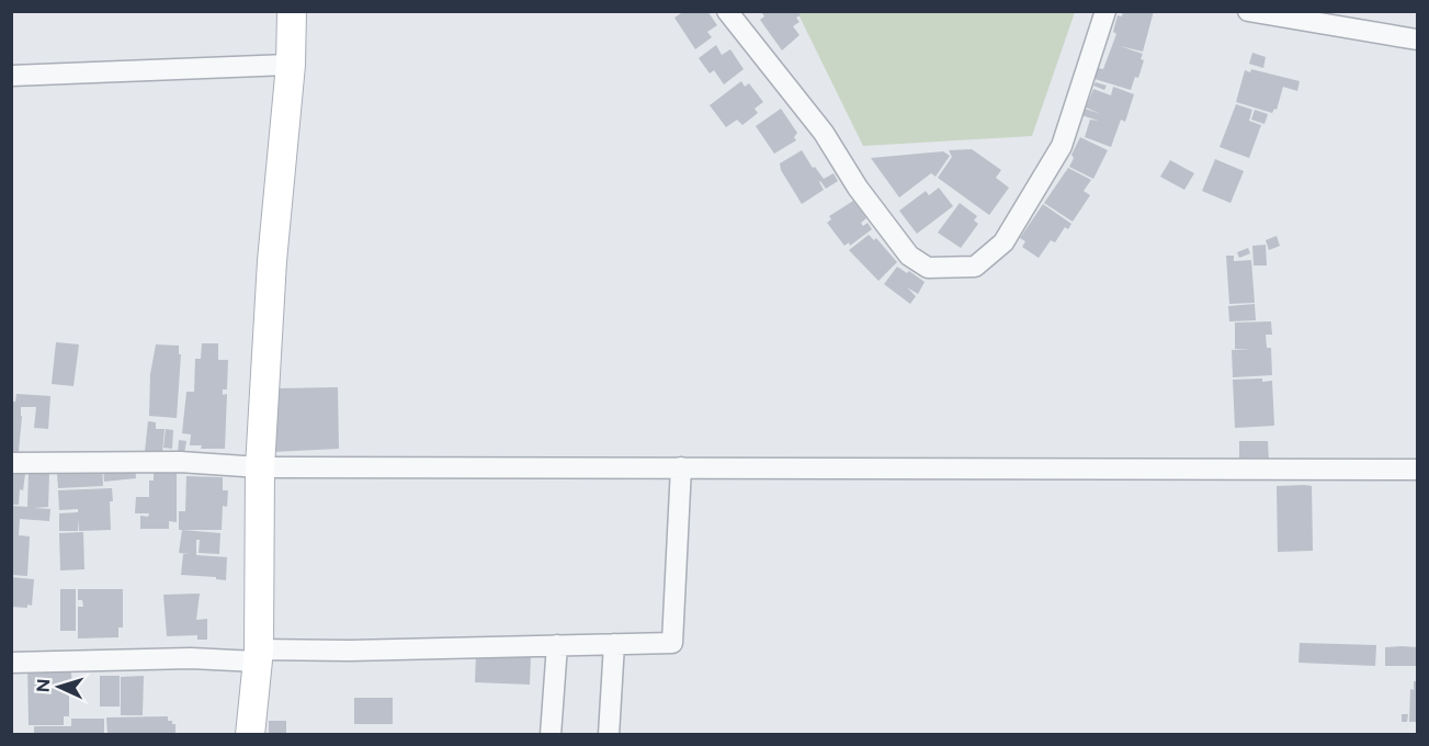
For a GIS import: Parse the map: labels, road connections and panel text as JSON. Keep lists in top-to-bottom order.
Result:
{
  "north": "left"
}
